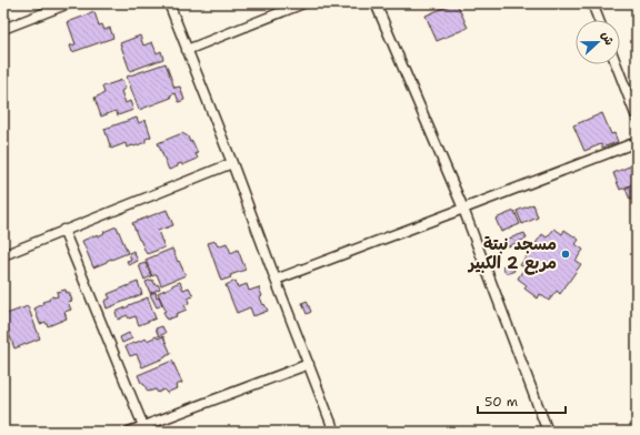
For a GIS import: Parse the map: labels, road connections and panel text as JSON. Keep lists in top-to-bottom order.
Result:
{
  "places": ["مسجد نبتة مربع 2 الكبير"],
  "scale_bar": "50 m",
  "north": "right"
}
